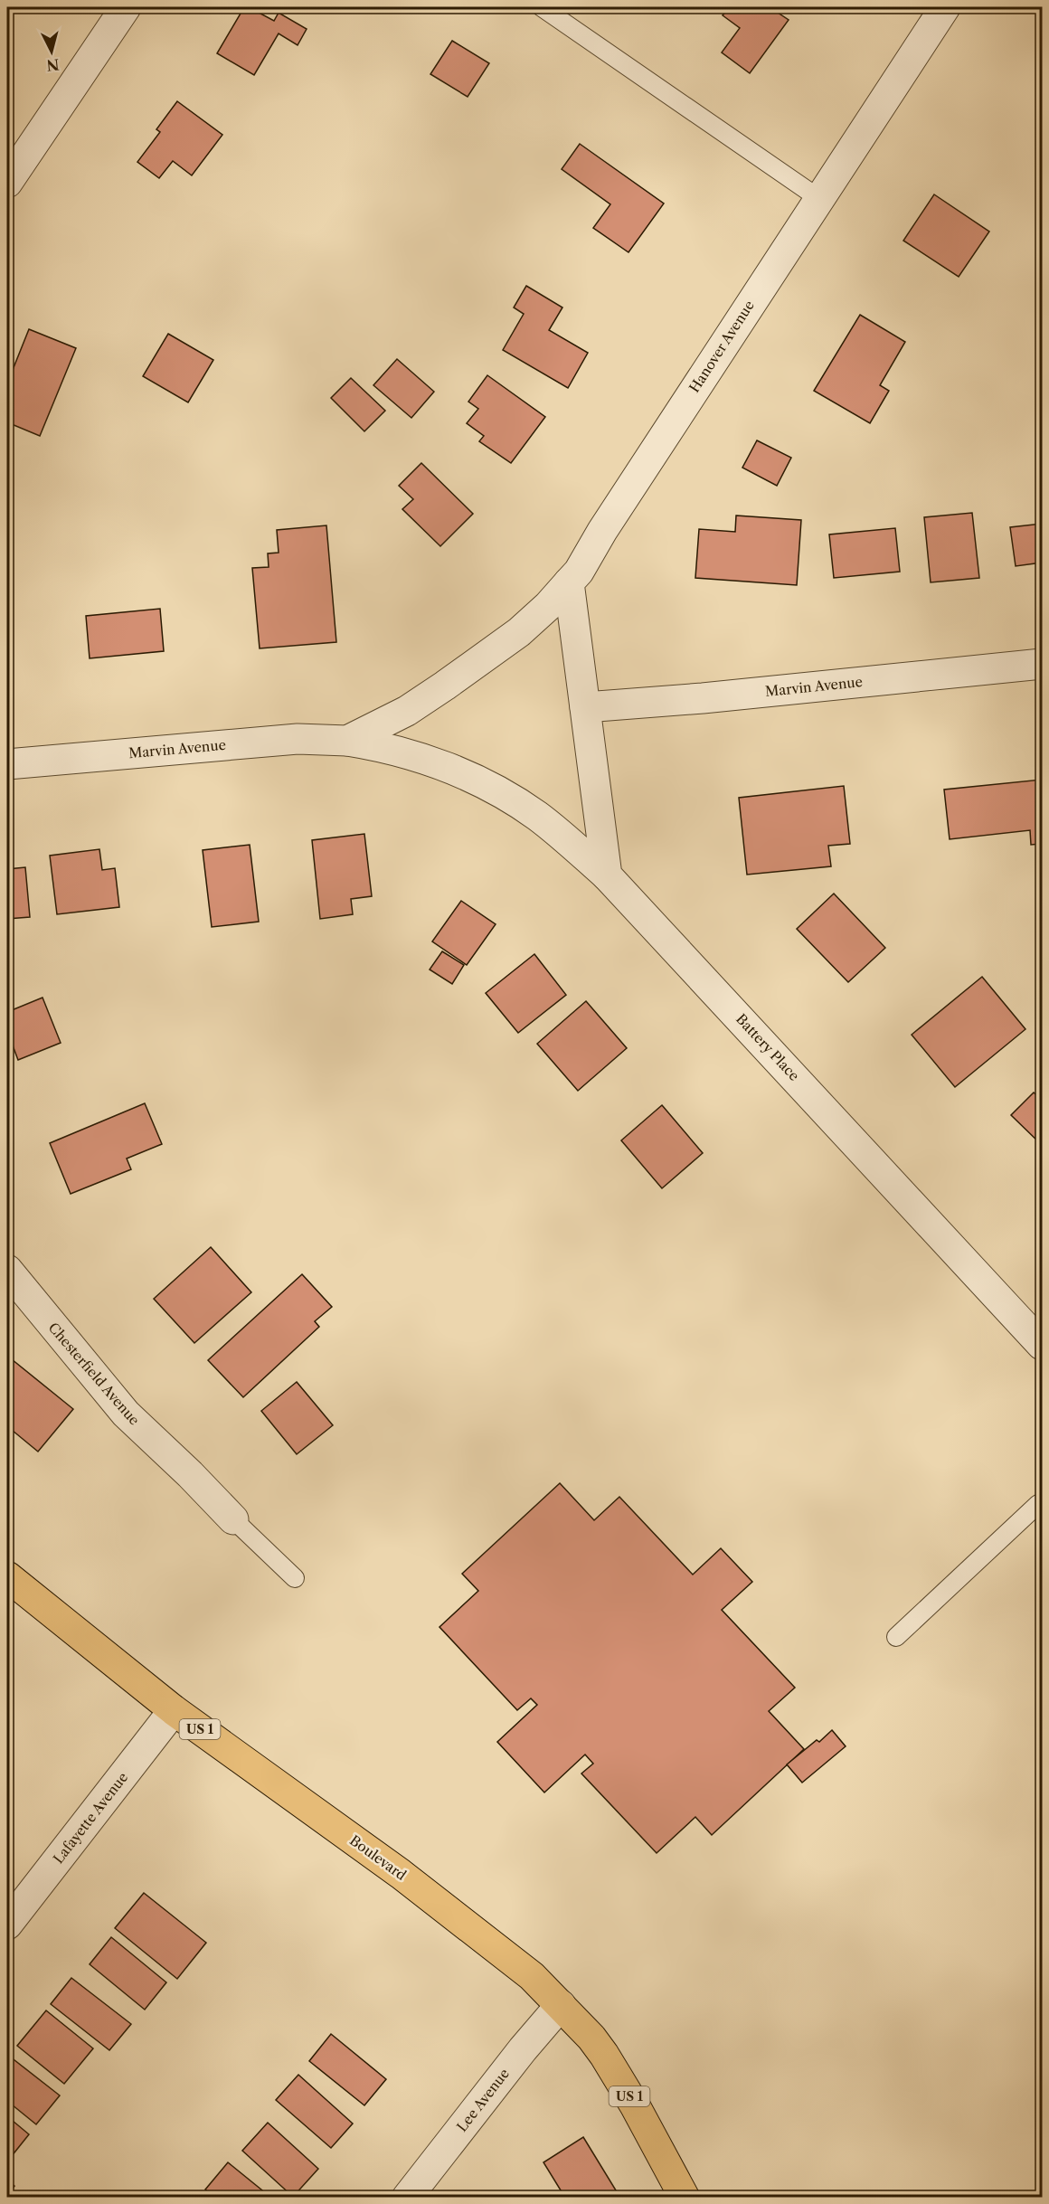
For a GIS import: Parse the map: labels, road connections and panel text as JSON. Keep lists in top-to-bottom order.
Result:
{
  "streets": {
    "main road": ["US 1", "Boulevard"],
    "street": [
      "Hanover Avenue",
      "Marvin Avenue",
      "Battery Place",
      "Chesterfield Avenue",
      "Lafayette Avenue",
      "Lee Avenue"
    ]
  },
  "crossings": [
    ["Hanover Avenue", "Marvin Avenue"],
    ["Marvin Avenue", "Battery Place"],
    ["Lafayette Avenue", "Boulevard"],
    ["Boulevard", "Lee Avenue"]
  ],
  "north": "bottom"
}
